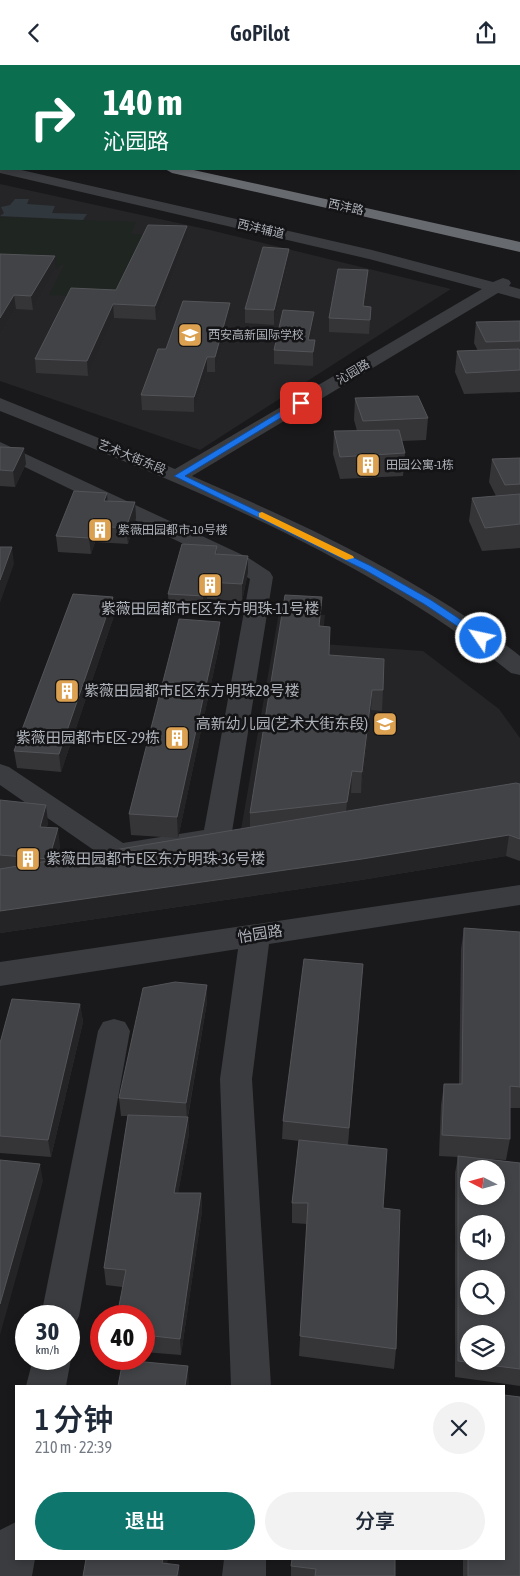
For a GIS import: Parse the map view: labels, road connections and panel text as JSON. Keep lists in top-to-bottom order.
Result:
{
  "streets": {
    "highway": ["西沣路"],
    "street": [
      "西沣辅道",
      "沁园路",
      "艺术大街东段",
      "怡园路"
    ]
  },
  "crossings": [
    ["西沣辅道", "沁园路"],
    ["沁园路", "艺术大街东段"]
  ],
  "places": {
    "school or university": ["西安高新国际学校", "高新幼儿园(艺术大街东段)"],
    "building": [
      "田园公寓-1栋",
      "紫薇田园都市-10号楼",
      "紫薇田园都市E区东方明珠-11号楼",
      "紫薇田园都市E区东方明珠28号楼",
      "紫薇田园都市E区-29栋",
      "紫薇田园都市E区东方明珠-36号楼"
    ]
  },
  "north": "left",
  "page": {
    "header": "GoPilot",
    "turn": ["140 m", "沁园路"],
    "speed": "30 km/h",
    "limit": "40",
    "heading": ["1 分钟", "210 m · 22:39"],
    "buttons": ["退出", "分享"]
  }
}
